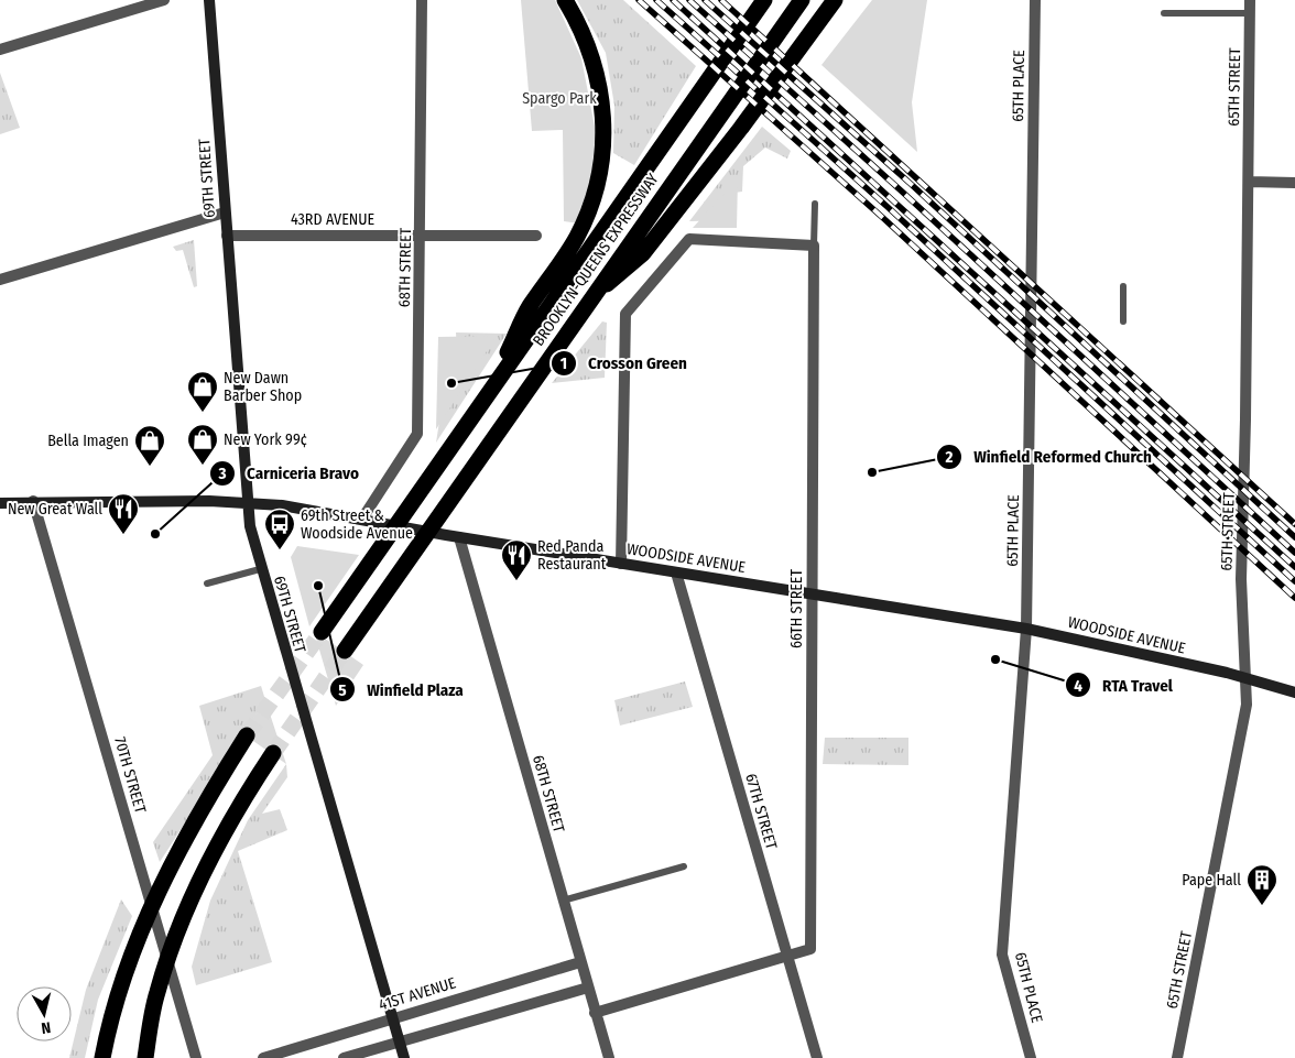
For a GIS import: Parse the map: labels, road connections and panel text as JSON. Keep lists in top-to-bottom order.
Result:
{
  "streets": {
    "highway": ["BROOKLYN-QUEENS EXPRESSWAY"],
    "street": [
      "65TH PLACE",
      "65TH STREET",
      "69TH STREET",
      "43RD AVENUE",
      "68TH STREET",
      "WOODSIDE AVENUE",
      "66TH STREET",
      "70TH STREET",
      "67TH STREET",
      "41ST AVENUE"
    ]
  },
  "crossings": [
    ["65TH PLACE", "WOODSIDE AVENUE"],
    ["65TH STREET", "WOODSIDE AVENUE"],
    ["69TH STREET", "43RD AVENUE"],
    ["69TH STREET", "WOODSIDE AVENUE"],
    ["69TH STREET", "41ST AVENUE"],
    ["43RD AVENUE", "68TH STREET"],
    ["68TH STREET", "WOODSIDE AVENUE"],
    ["68TH STREET", "41ST AVENUE"],
    ["WOODSIDE AVENUE", "66TH STREET"],
    ["WOODSIDE AVENUE", "70TH STREET"],
    ["WOODSIDE AVENUE", "67TH STREET"],
    ["66TH STREET", "67TH STREET"]
  ],
  "parks": ["Spargo Park"],
  "places": {
    "other": [
      "Crosson Green",
      "Winfield Reformed Church",
      "Carniceria Bravo",
      "Winfield Plaza",
      "RTA Travel"
    ],
    "shop": ["New Dawn Barber Shop", "New York 99¢", "Bella Imagen"],
    "restaurant": ["New Great Wall", "Red Panda Restaurant"],
    "bus stop": ["69th Street & Woodside Avenue"],
    "building": ["Pape Hall"]
  },
  "north": "bottom"
}
